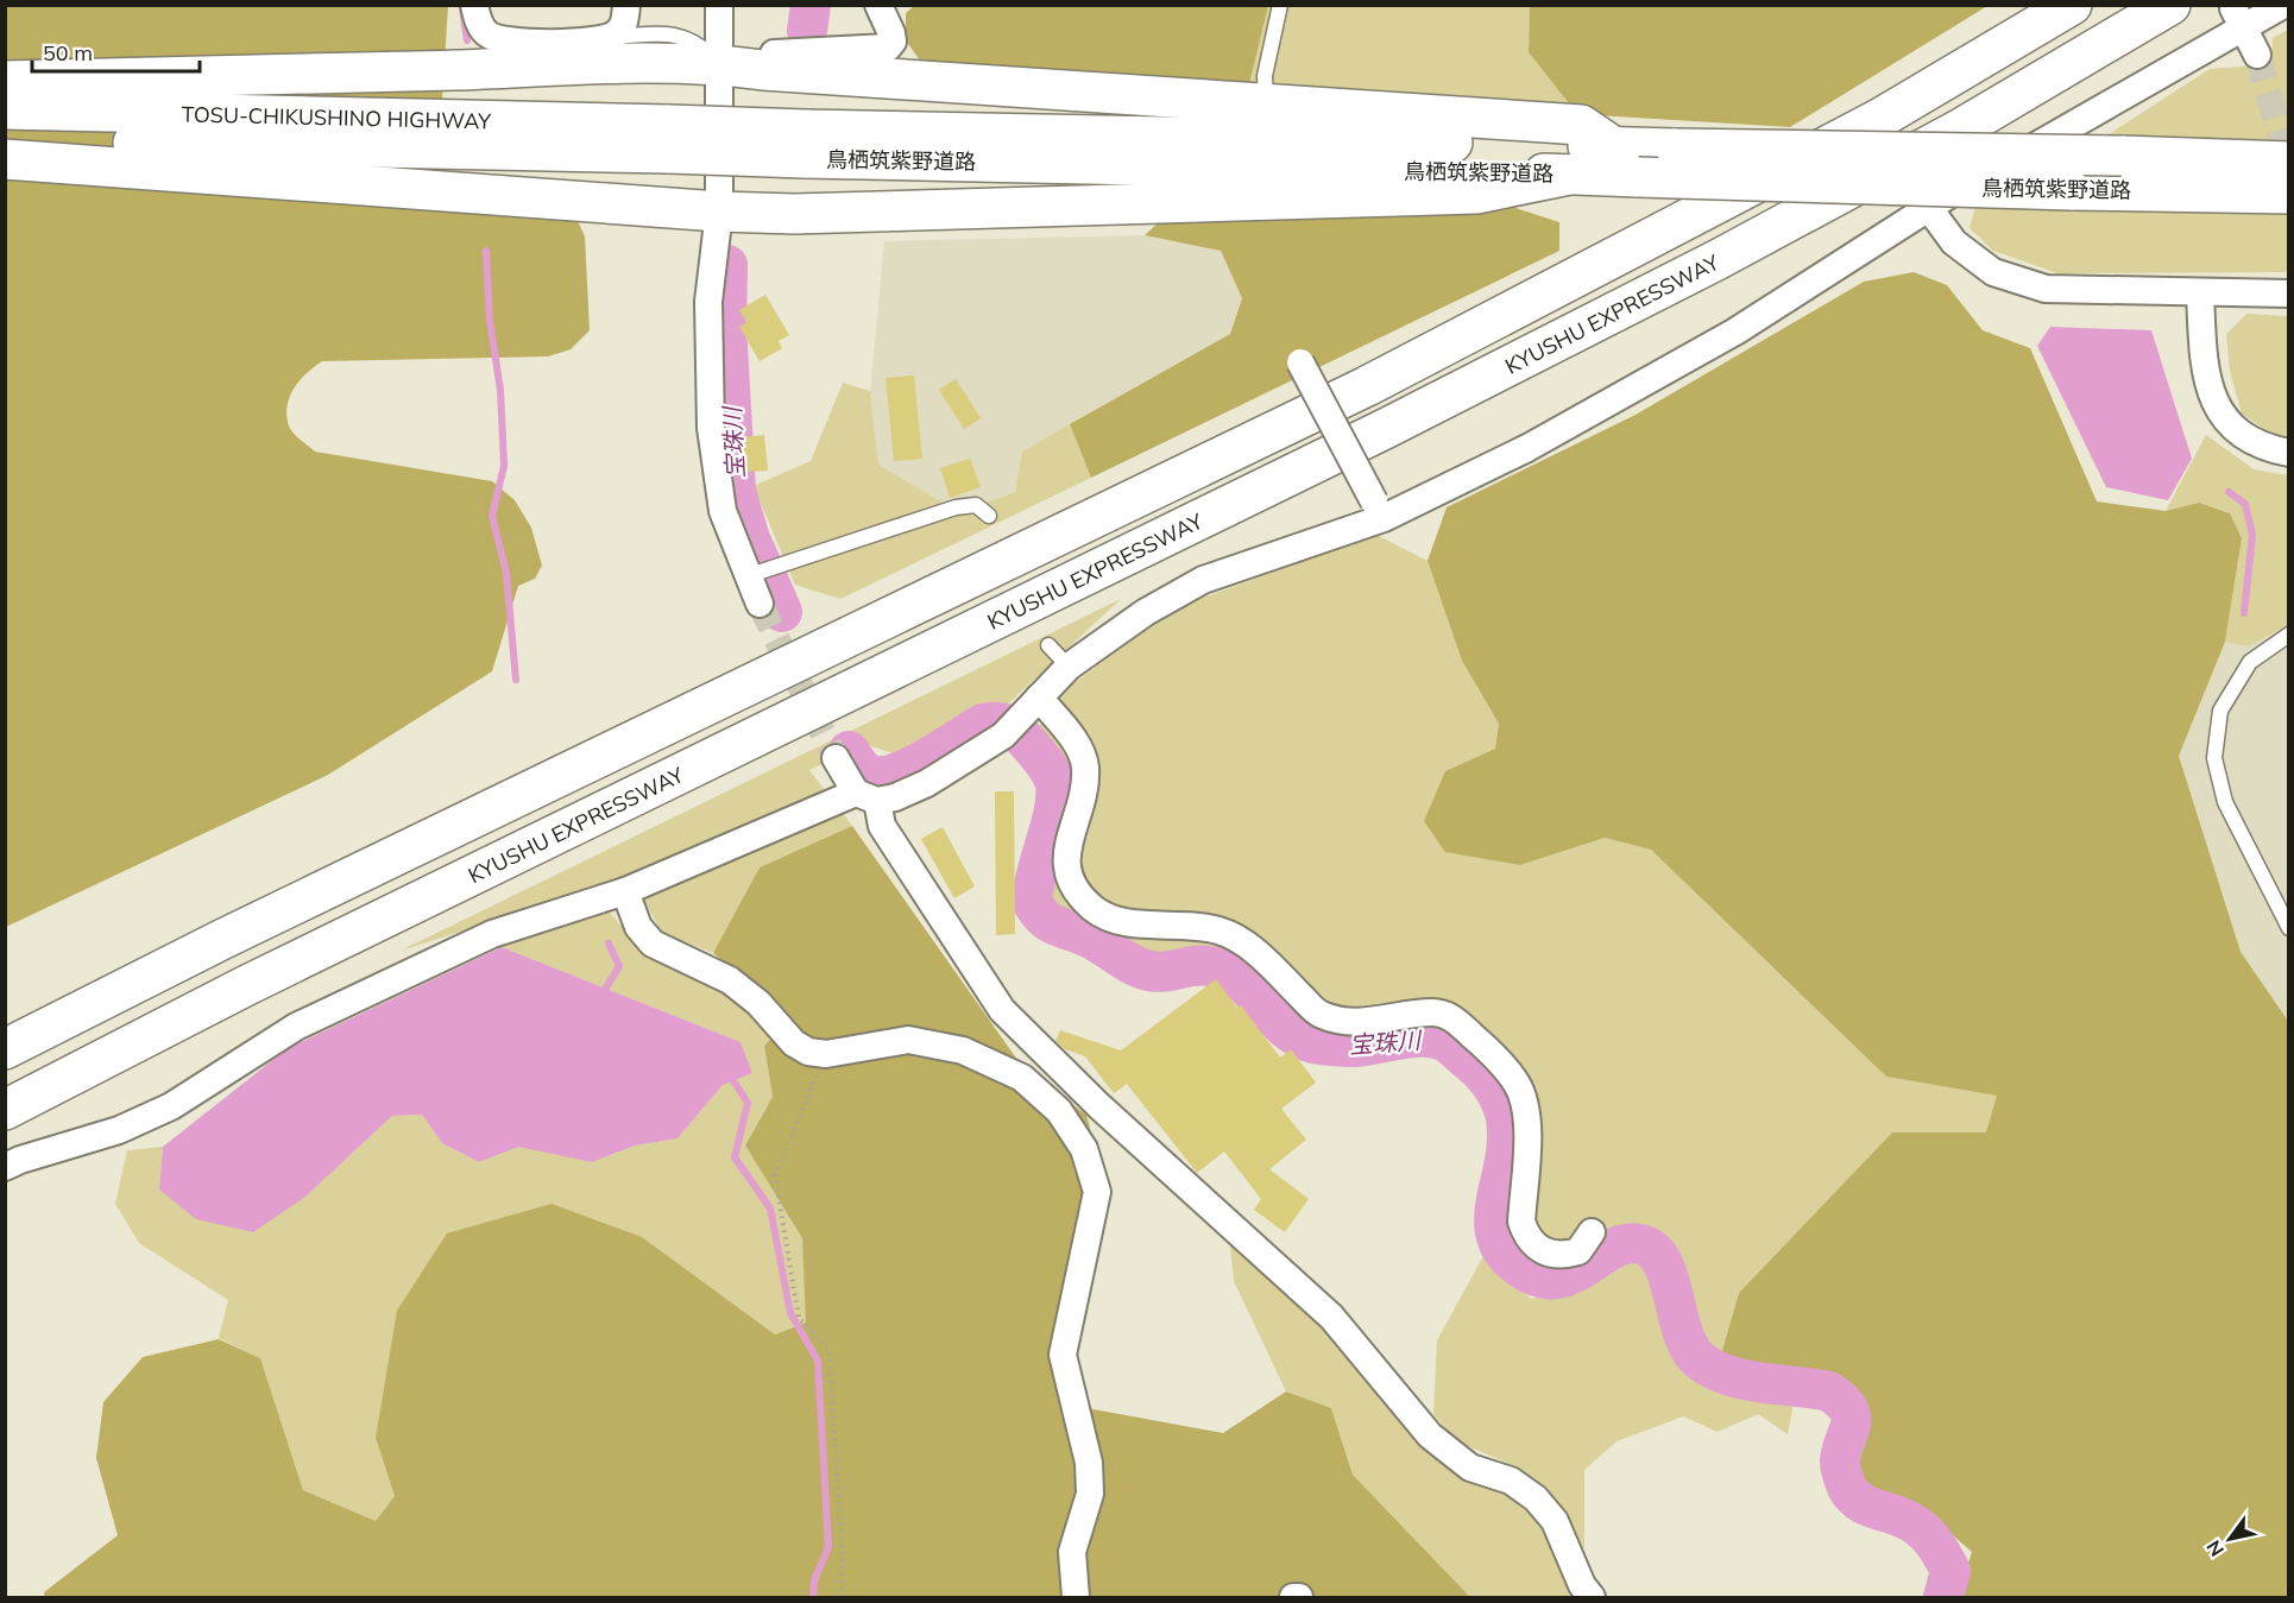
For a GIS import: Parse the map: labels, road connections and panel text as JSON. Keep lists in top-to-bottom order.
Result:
{
  "streets": {
    "main road": ["TOSU-CHIKUSHINO HIGHWAY", "鳥栖筑紫野道路", "KYUSHU EXPRESSWAY"]
  },
  "crossings": [
    ["TOSU-CHIKUSHINO HIGHWAY", "鳥栖筑紫野道路"]
  ],
  "water": ["宝珠川"],
  "scale_bar": "50 m",
  "north": "bottom left"
}
